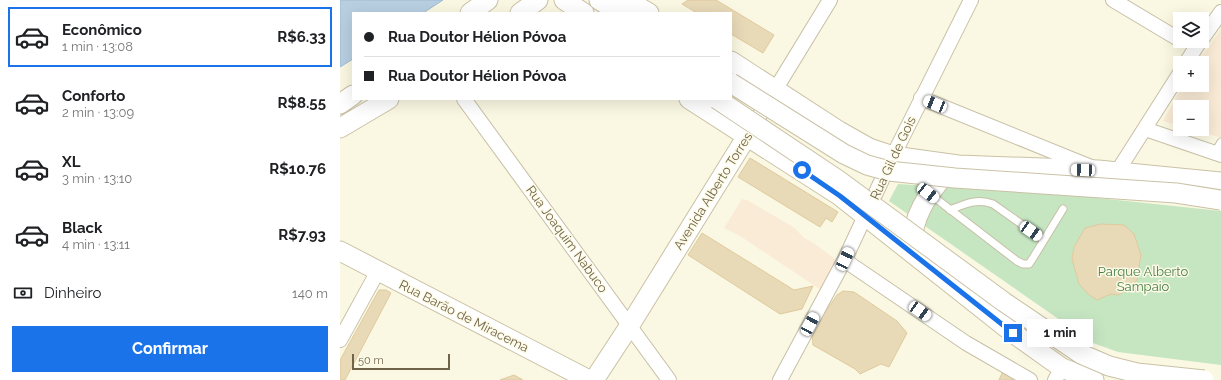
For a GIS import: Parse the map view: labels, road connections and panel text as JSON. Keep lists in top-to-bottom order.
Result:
{
  "streets": {
    "main road": ["Avenida Alberto Torres", "Rua Barão de Miracema"],
    "street": ["Rua Gil de Gois", "Rua Joaquim Nabuco"]
  },
  "crossings": [
    ["Avenida Alberto Torres", "Rua Joaquim Nabuco"]
  ],
  "parks": ["Parque Alberto Sampaio"],
  "scale_bar": "50 m",
  "page": {
    "list": [
      {
        "name": "Econômico",
        "note": "1 min · 13:08",
        "value": "R$6.33"
      },
      {
        "name": "Conforto",
        "note": "2 min · 13:09",
        "value": "R$8.55"
      },
      {
        "name": "XL",
        "note": "3 min · 13:10",
        "value": "R$10.76"
      },
      {
        "name": "Black",
        "note": "4 min · 13:11",
        "value": "R$7.93"
      }
    ],
    "map_buttons": ["+", "−"],
    "banner": ["Rua Doutor Hélion Póvoa", "Rua Doutor Hélion Póvoa"],
    "pay": ["Dinheiro", "140 m"],
    "buttons": "Confirmar",
    "bubble": "1 min",
    "scale": "50 m"
  }
}
